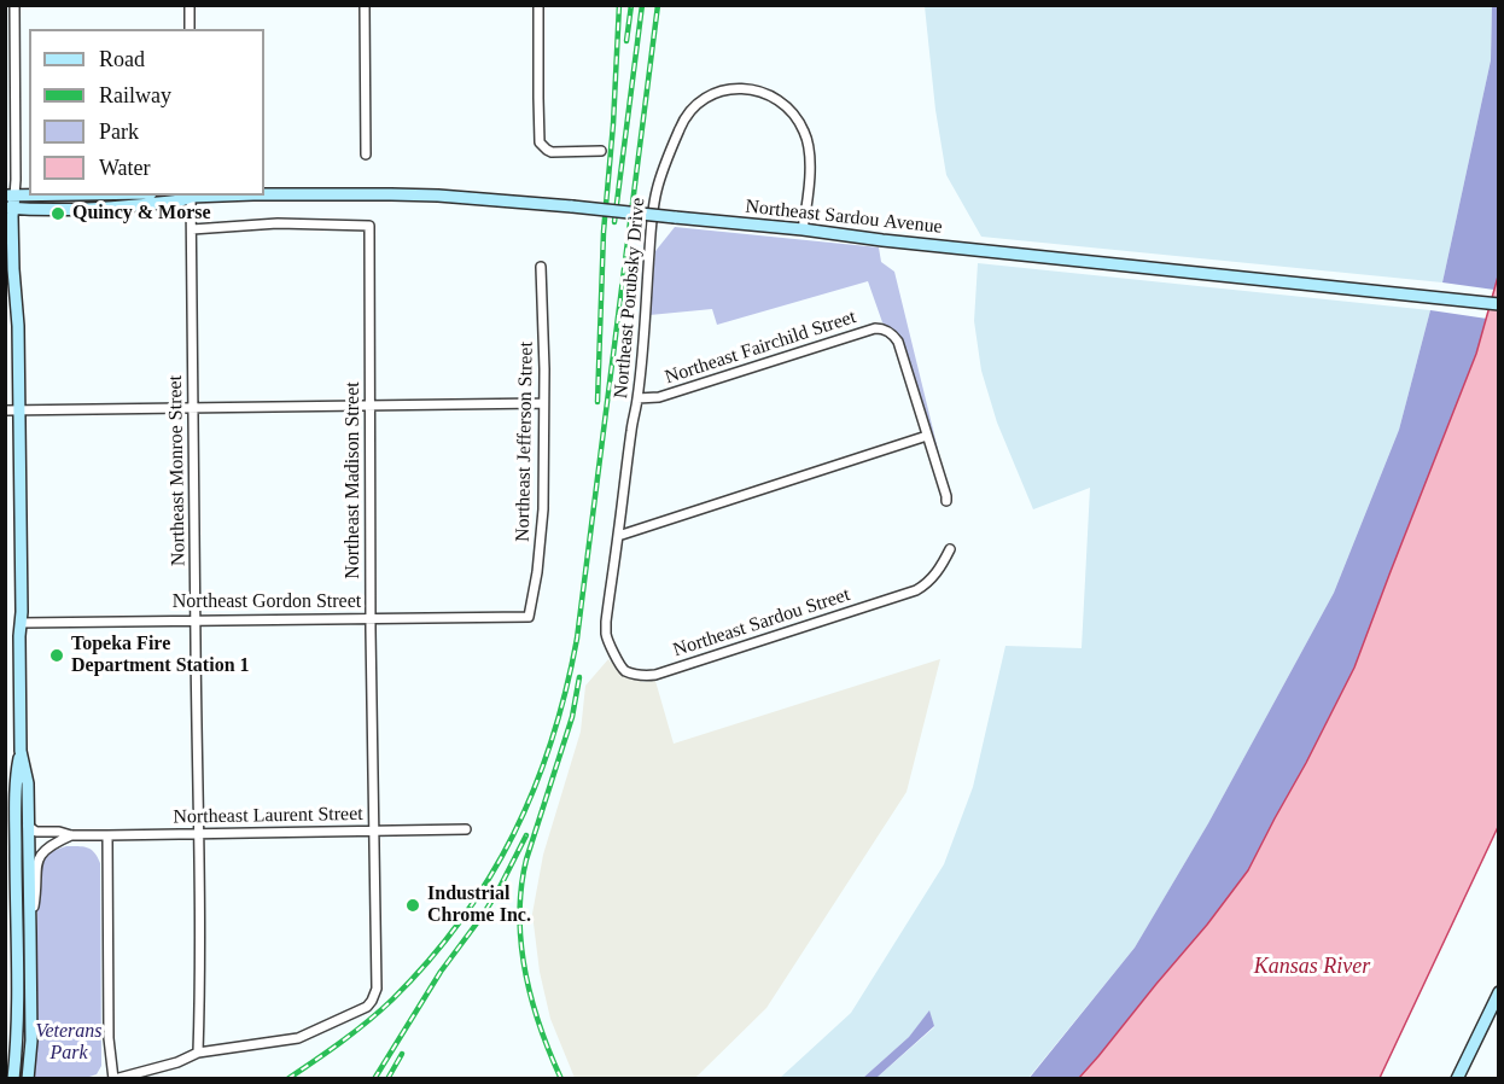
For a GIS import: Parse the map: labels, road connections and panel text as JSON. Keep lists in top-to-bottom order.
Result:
{
  "streets": {
    "main road": ["Northeast Sardou Avenue", "Northeast Gordon Street"],
    "street": [
      "Northeast Porubsky Drive",
      "Northeast Fairchild Street",
      "Northeast Jefferson Street",
      "Northeast Monroe Street",
      "Northeast Madison Street",
      "Northeast Sardou Street",
      "Northeast Laurent Street"
    ]
  },
  "crossings": [
    ["Northeast Sardou Avenue", "Northeast Porubsky Drive"],
    ["Northeast Porubsky Drive", "Northeast Fairchild Street"],
    ["Northeast Porubsky Drive", "Northeast Sardou Street"],
    ["Northeast Jefferson Street", "Northeast Gordon Street"],
    ["Northeast Monroe Street", "Northeast Madison Street"],
    ["Northeast Monroe Street", "Northeast Gordon Street"],
    ["Northeast Monroe Street", "Northeast Laurent Street"],
    ["Northeast Madison Street", "Northeast Gordon Street"],
    ["Northeast Madison Street", "Northeast Laurent Street"]
  ],
  "water": ["Kansas River"],
  "parks": ["Veterans Park"],
  "places": ["Quincy & Morse", "Topeka Fire Department Station 1", "Industrial Chrome Inc."],
  "legend": [
    "Road",
    "Railway",
    "Park",
    "Water"
  ]
}
